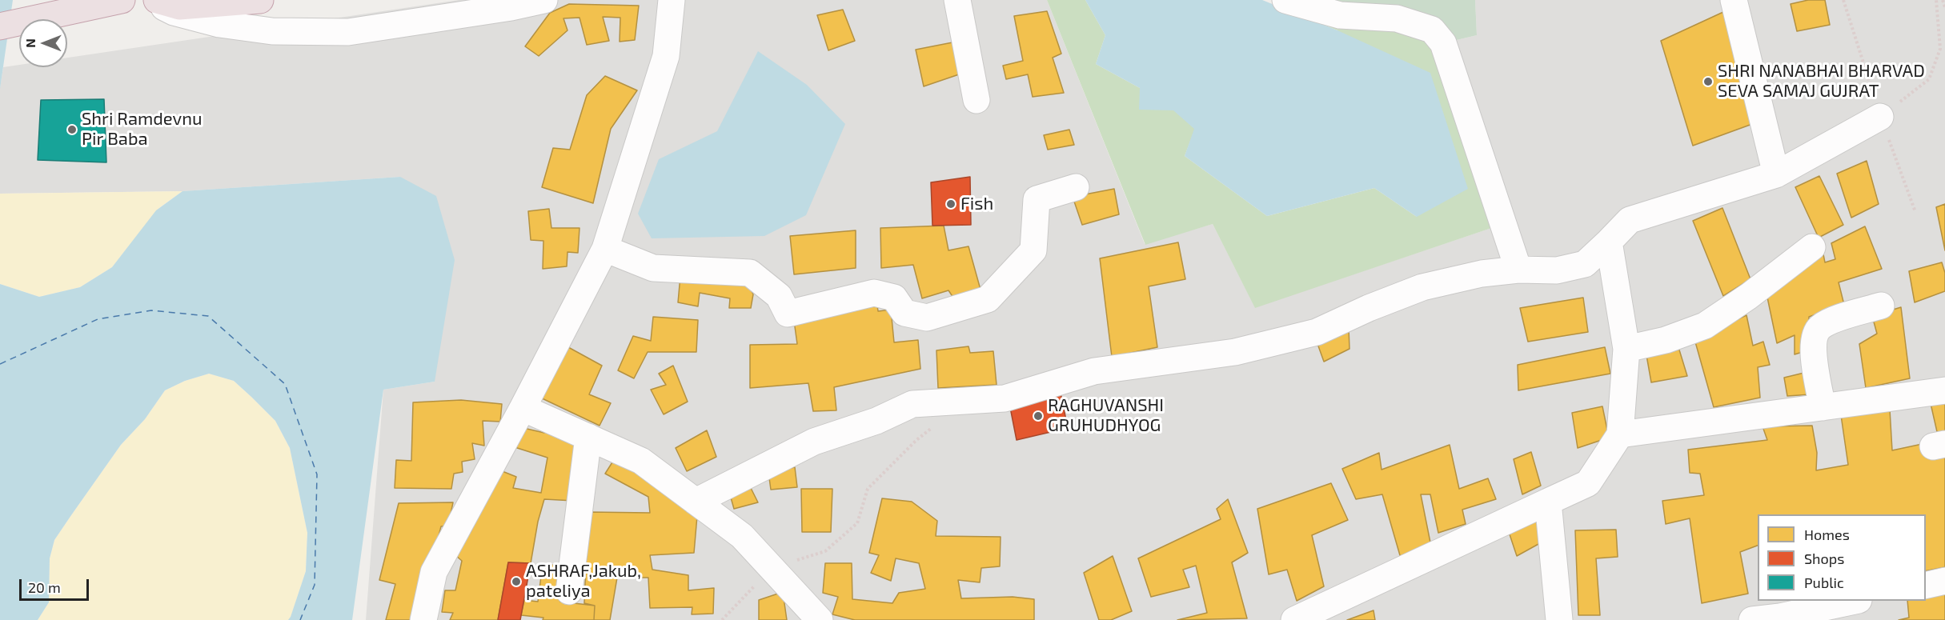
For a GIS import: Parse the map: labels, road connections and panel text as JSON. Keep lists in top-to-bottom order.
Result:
{
  "places": [
    "SHRI NANABHAI BHARVAD SEVA SAMAJ GUJRAT",
    "Shri Ramdevnu Pir Baba",
    "Fish",
    "RAGHUVANSHI GRUHUDHYOG",
    "ASHRAF,Jakub, pateliya"
  ],
  "legend": ["Homes", "Shops", "Public"],
  "scale_bar": "20 m",
  "north": "left"
}
